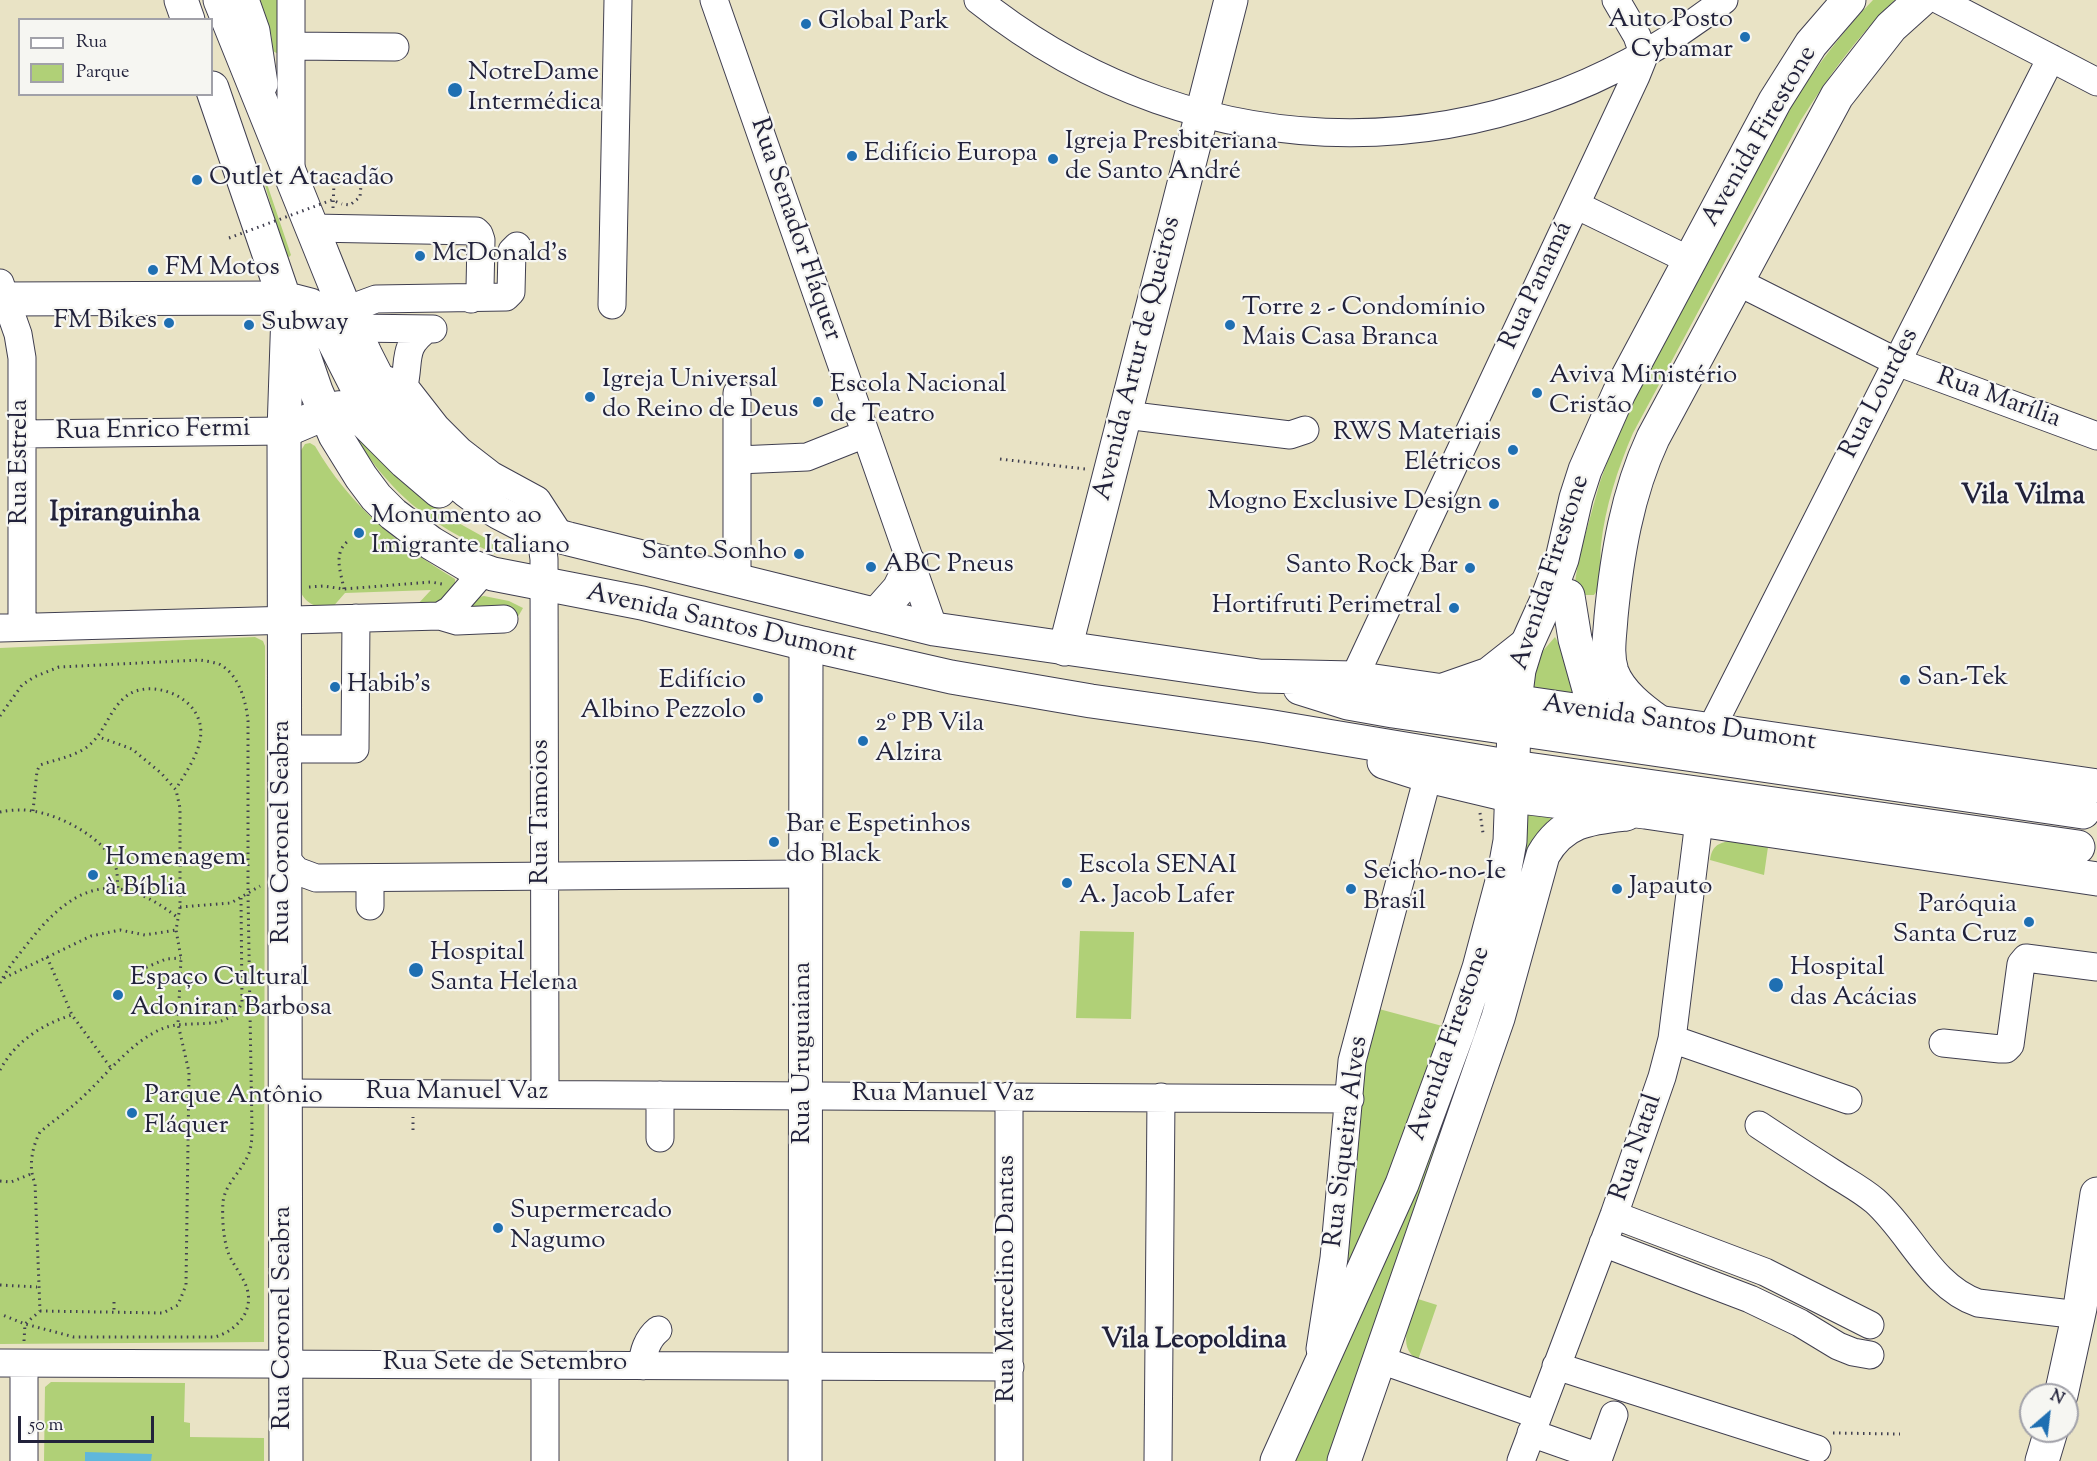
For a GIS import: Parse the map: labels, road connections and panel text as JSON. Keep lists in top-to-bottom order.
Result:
{
  "streets": {
    "main road": [
      "Avenida Firestone",
      "Avenida Artur de Queirós",
      "Avenida Santos Dumont",
      "Rua Coronel Seabra",
      "Rua Uruguaiana"
    ],
    "street": [
      "Rua Senador Fláquer",
      "Rua Panamá",
      "Rua Lourdes",
      "Rua Marília",
      "Rua Enrico Fermi",
      "Rua Estrela",
      "Rua Tamoios",
      "Rua Manuel Vaz",
      "Rua Siqueira Alves",
      "Rua Natal",
      "Rua Marcelino Dantas",
      "Rua Sete de Setembro"
    ]
  },
  "crossings": [
    ["Avenida Firestone", "Rua Marília"],
    ["Avenida Firestone", "Avenida Santos Dumont"],
    ["Avenida Firestone", "Rua Siqueira Alves"],
    ["Rua Senador Fláquer", "Avenida Santos Dumont"],
    ["Rua Panamá", "Avenida Santos Dumont"],
    ["Avenida Artur de Queirós", "Avenida Santos Dumont"],
    ["Rua Lourdes", "Rua Marília"],
    ["Rua Lourdes", "Avenida Santos Dumont"],
    ["Rua Enrico Fermi", "Rua Estrela"],
    ["Rua Enrico Fermi", "Rua Coronel Seabra"],
    ["Avenida Santos Dumont", "Rua Tamoios"],
    ["Avenida Santos Dumont", "Rua Coronel Seabra"],
    ["Avenida Santos Dumont", "Rua Uruguaiana"],
    ["Avenida Santos Dumont", "Rua Siqueira Alves"],
    ["Avenida Santos Dumont", "Rua Natal"],
    ["Rua Tamoios", "Rua Manuel Vaz"],
    ["Rua Coronel Seabra", "Rua Manuel Vaz"],
    ["Rua Coronel Seabra", "Rua Sete de Setembro"],
    ["Rua Uruguaiana", "Rua Manuel Vaz"],
    ["Rua Uruguaiana", "Rua Sete de Setembro"],
    ["Rua Manuel Vaz", "Rua Siqueira Alves"],
    ["Rua Manuel Vaz", "Rua Marcelino Dantas"],
    ["Rua Marcelino Dantas", "Rua Sete de Setembro"]
  ],
  "districts": ["Vila Vilma", "Ipiranguinha", "Vila Leopoldina"],
  "places": [
    "Global Park",
    "Auto Posto Cybamar",
    "NotreDame Intermédica",
    "Edifício Europa",
    "Igreja Presbiteriana de Santo André",
    "Outlet Atacadão",
    "McDonald's",
    "FM Motos",
    "FM Bikes",
    "Subway",
    "Torre 2 - Condomínio Mais Casa Branca",
    "Aviva Ministério Cristão",
    "Igreja Universal do Reino de Deus",
    "Escola Nacional de Teatro",
    "RWS Materiais Elétricos",
    "Mogno Exclusive Design",
    "Monumento ao Imigrante Italiano",
    "Santo Sonho",
    "ABC Pneus",
    "Santo Rock Bar",
    "Hortifruti Perimetral",
    "San-Tek",
    "Habib's",
    "Edifício Albino Pezzolo",
    "2º PB Vila Alzira",
    "Bar e Espetinhos do Black",
    "Homenagem à Bíblia",
    "Escola SENAI A. Jacob Lafer",
    "Seicho-no-Ie Brasil",
    "Japauto",
    "Paróquia Santa Cruz",
    "Hospital Santa Helena",
    "Hospital das Acácias",
    "Espaço Cultural Adoniran Barbosa",
    "Parque Antônio Fláquer",
    "Supermercado Nagumo"
  ],
  "legend": ["Rua", "Parque"],
  "scale_bar": "50 m",
  "north": "top right"
}
